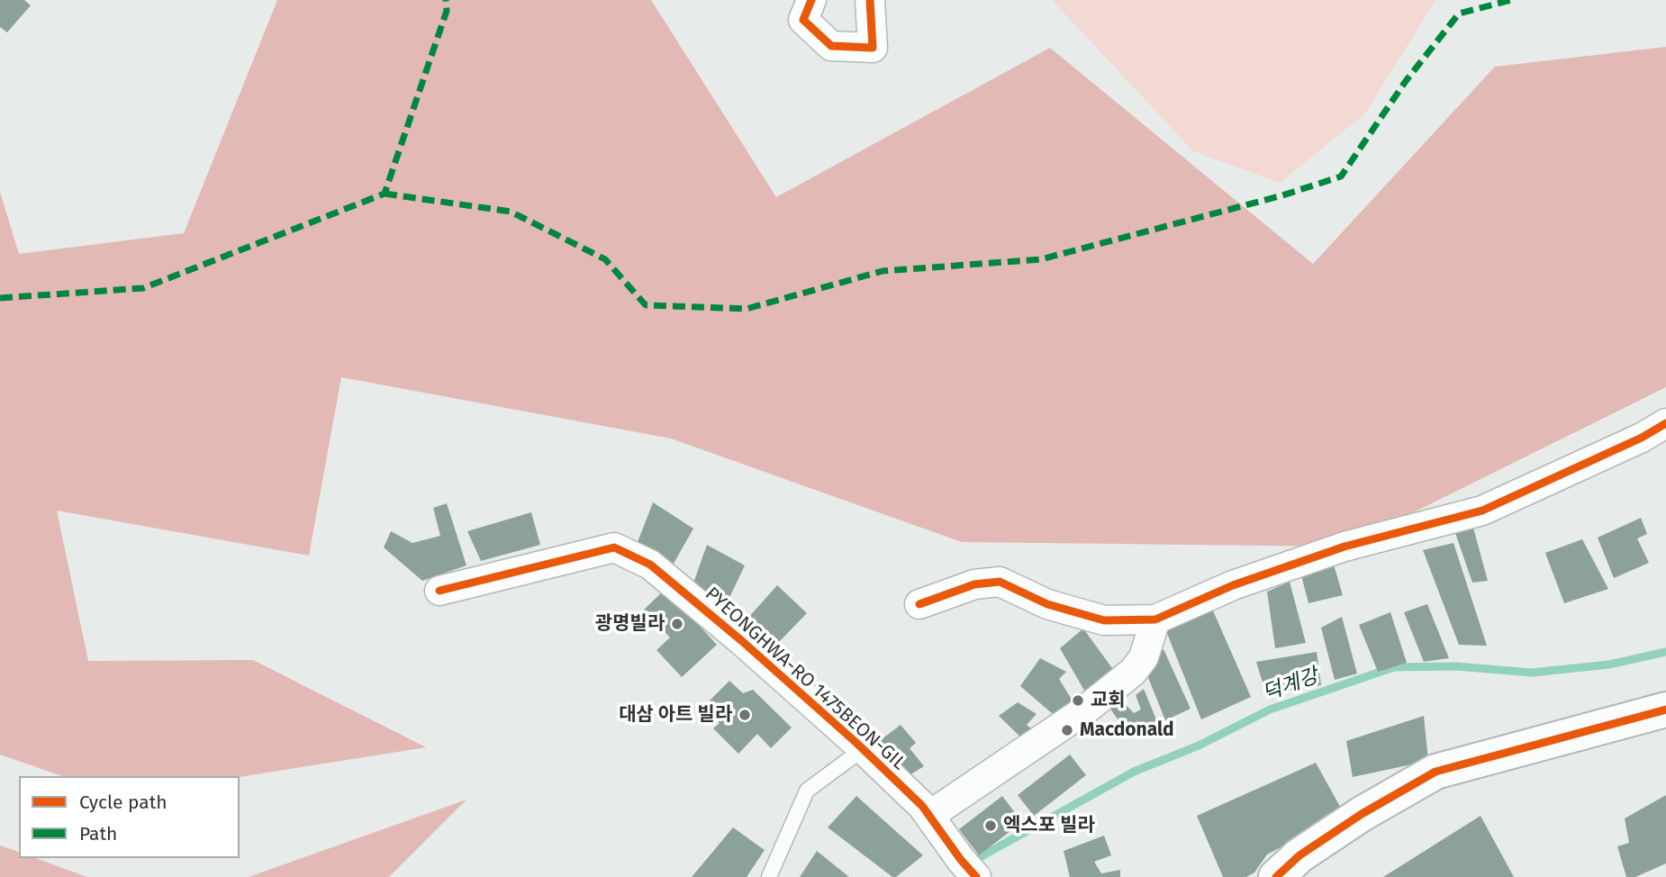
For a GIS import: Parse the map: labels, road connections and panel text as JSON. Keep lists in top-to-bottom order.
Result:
{
  "streets": {
    "street": ["PYEONGHWA-RO 1475BEON-GIL"]
  },
  "water": ["덕계강"],
  "places": [
    "광명빌라",
    "교회",
    "대삼 아트 빌라",
    "Macdonald",
    "엑스포 빌라"
  ],
  "legend": ["Cycle path", "Path"]
}
